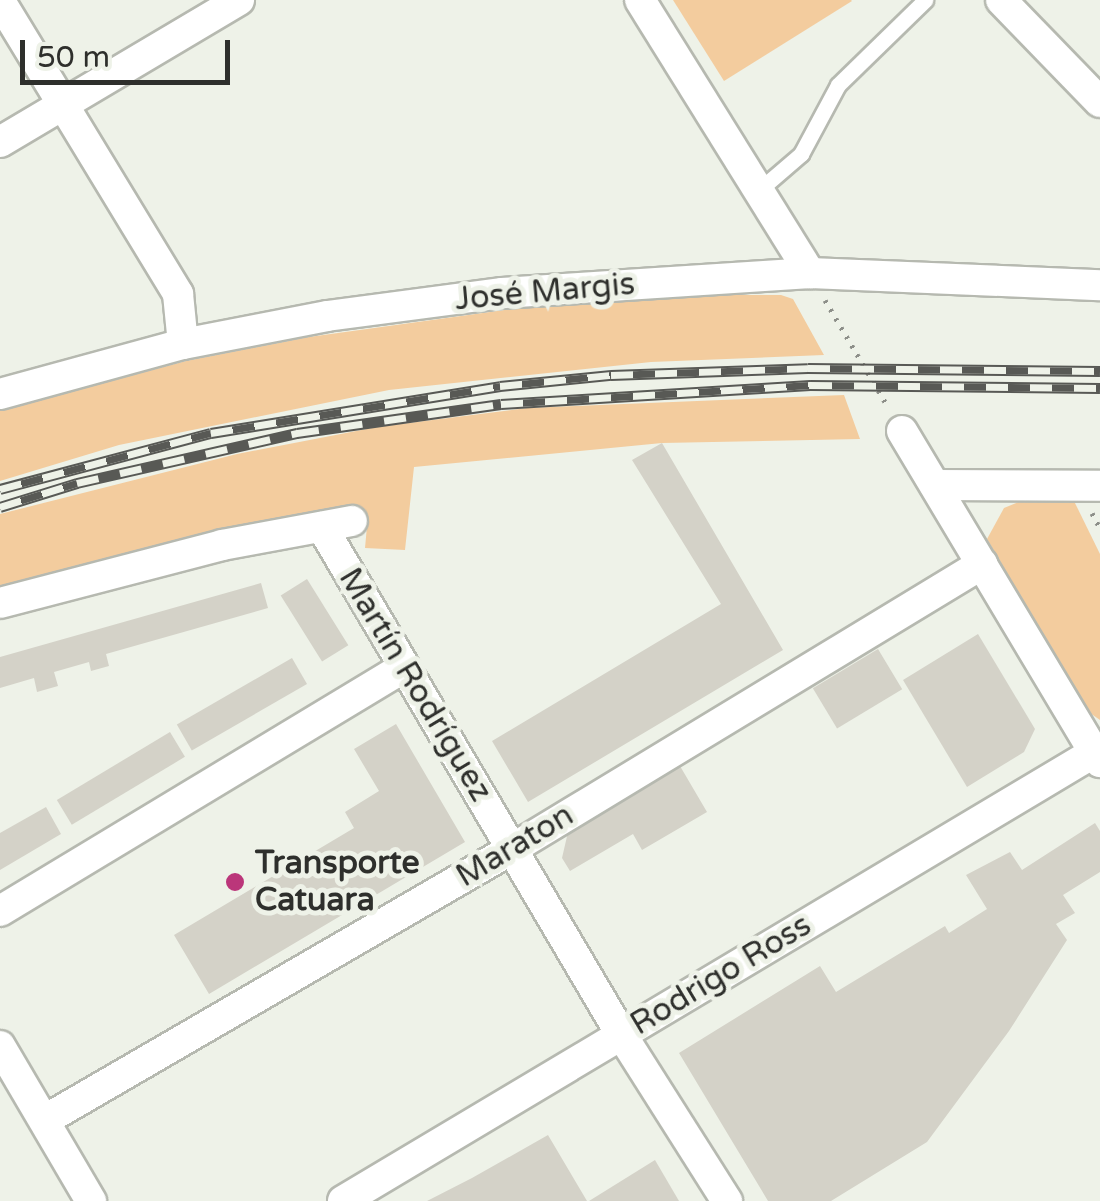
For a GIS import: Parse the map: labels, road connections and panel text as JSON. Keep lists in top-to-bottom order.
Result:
{
  "streets": {
    "street": [
      "José Margis",
      "Martín Rodríguez",
      "Maraton",
      "Rodrigo Ross"
    ]
  },
  "crossings": [
    ["Martín Rodríguez", "Maraton"],
    ["Martín Rodríguez", "Rodrigo Ross"]
  ],
  "places": ["Transporte Catuara"],
  "scale_bar": "50 m"
}
